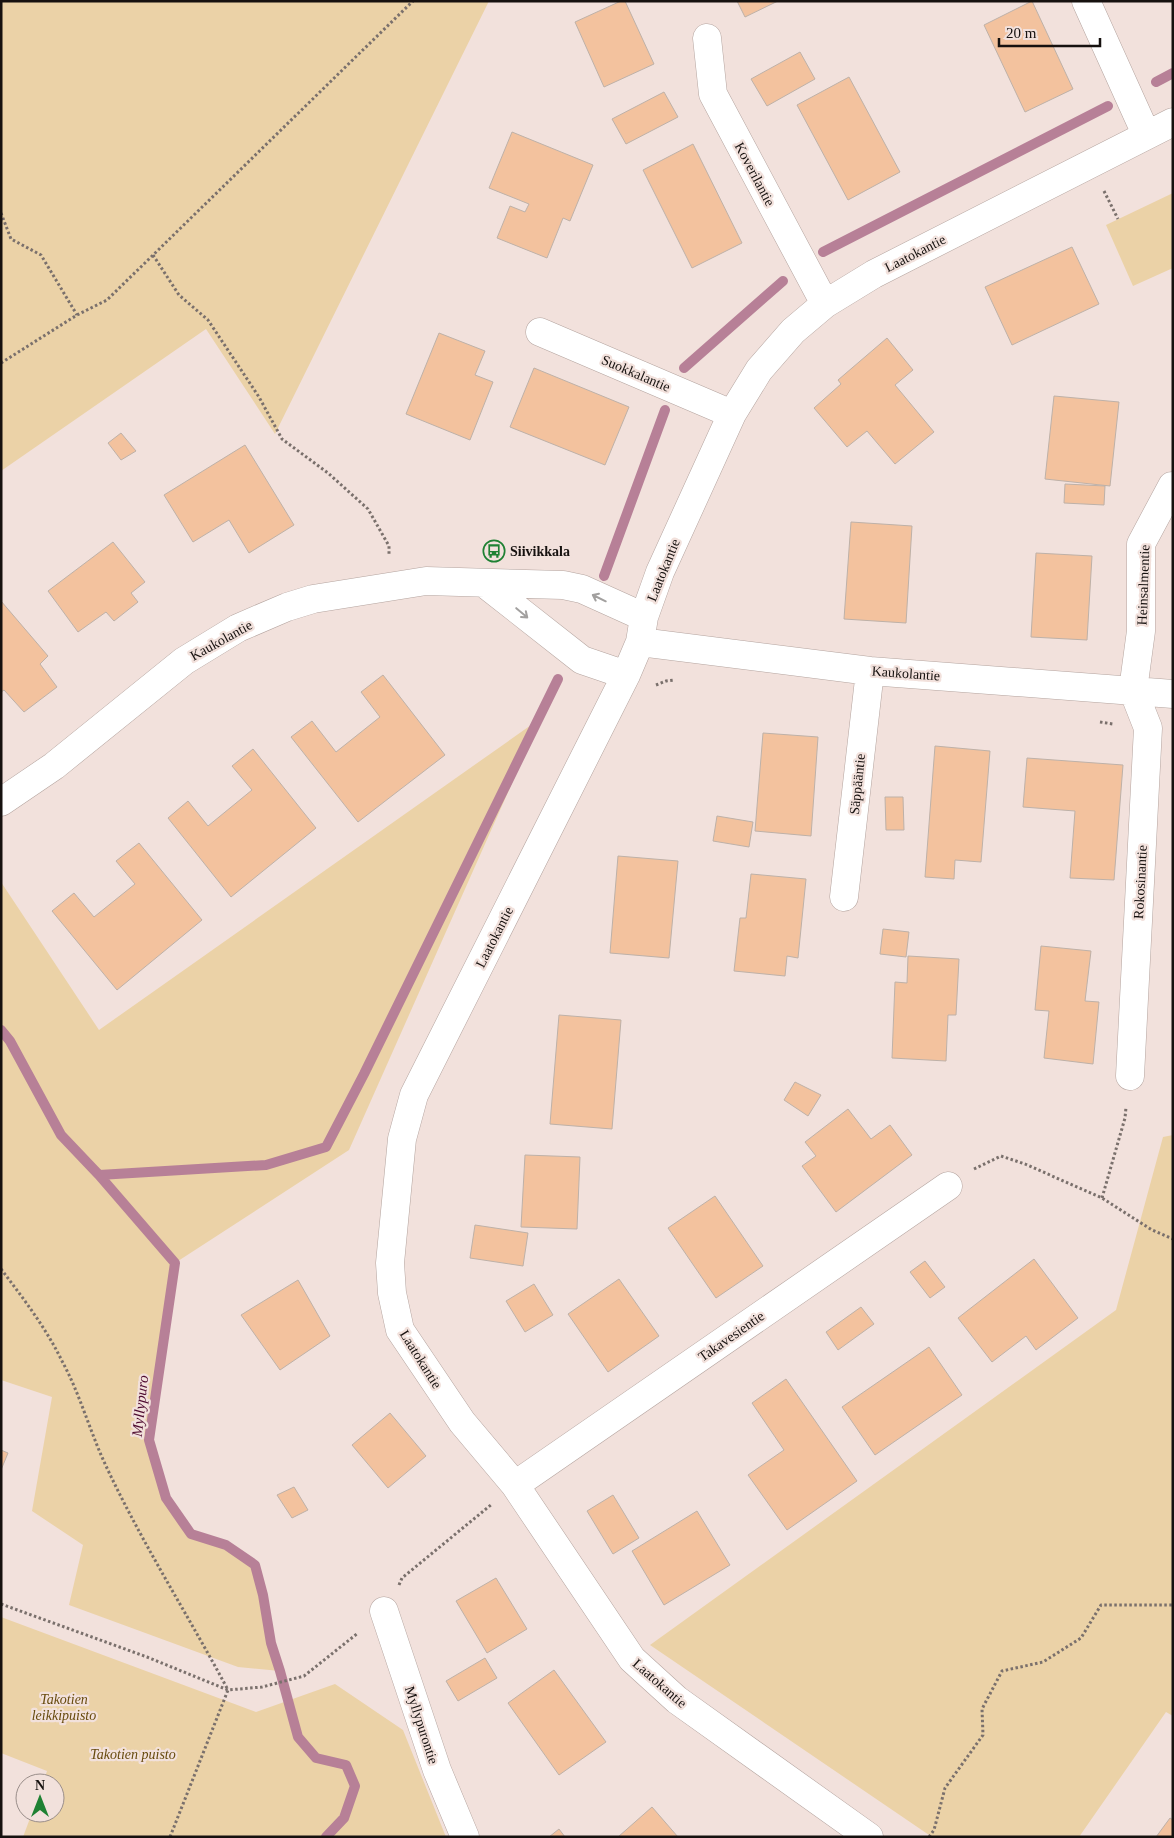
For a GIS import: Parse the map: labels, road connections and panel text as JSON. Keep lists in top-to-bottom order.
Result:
{
  "streets": {
    "street": [
      "Koverilantie",
      "Laatokantie",
      "Suokkalantie",
      "Heinsalmentie",
      "Kaukolantie",
      "Säppääntie",
      "Rokosinantie",
      "Takavesientie",
      "Myllypurontie"
    ]
  },
  "crossings": [
    ["Koverilantie", "Laatokantie"],
    ["Laatokantie", "Suokkalantie"],
    ["Laatokantie", "Kaukolantie"],
    ["Laatokantie", "Takavesientie"],
    ["Heinsalmentie", "Kaukolantie"],
    ["Heinsalmentie", "Rokosinantie"],
    ["Kaukolantie", "Säppääntie"],
    ["Kaukolantie", "Rokosinantie"]
  ],
  "water": ["Myllypuro"],
  "parks": ["Takotien leikkipuisto", "Takotien puisto"],
  "places": {
    "bus stop": ["Siivikkala"]
  },
  "scale_bar": "20 m",
  "north": "top"
}
